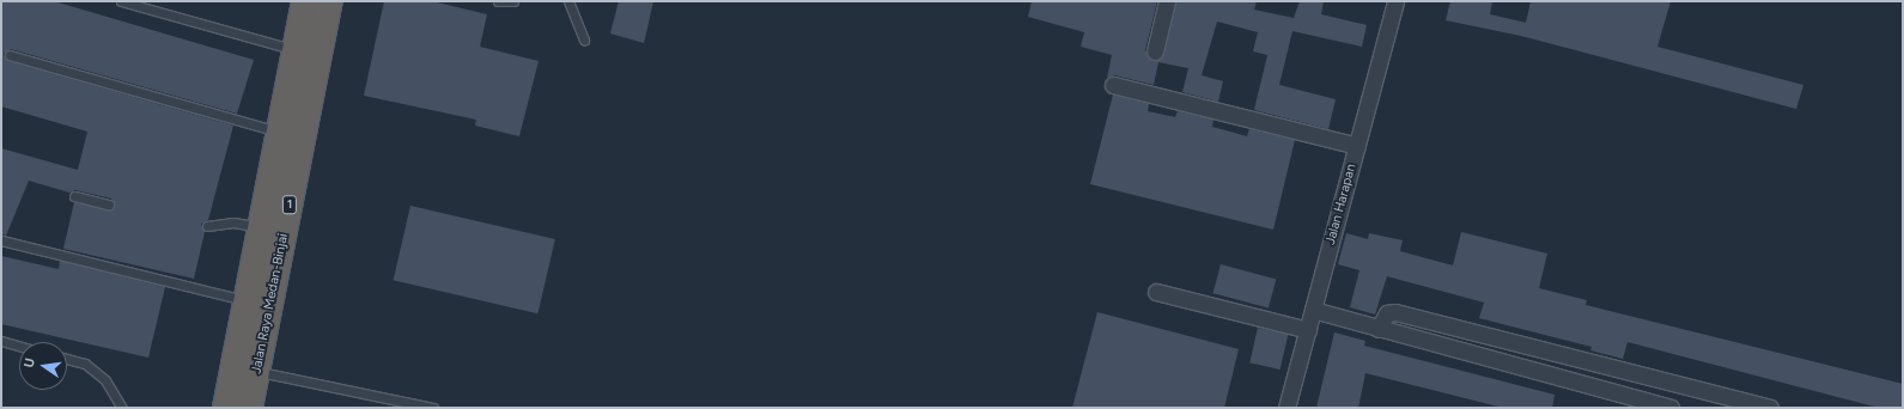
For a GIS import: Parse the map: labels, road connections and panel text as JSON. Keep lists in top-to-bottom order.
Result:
{
  "streets": {
    "highway": ["1", "Jalan Raya Medan-Binjai"],
    "street": ["Jalan Harapan"]
  },
  "north": "left"
}
